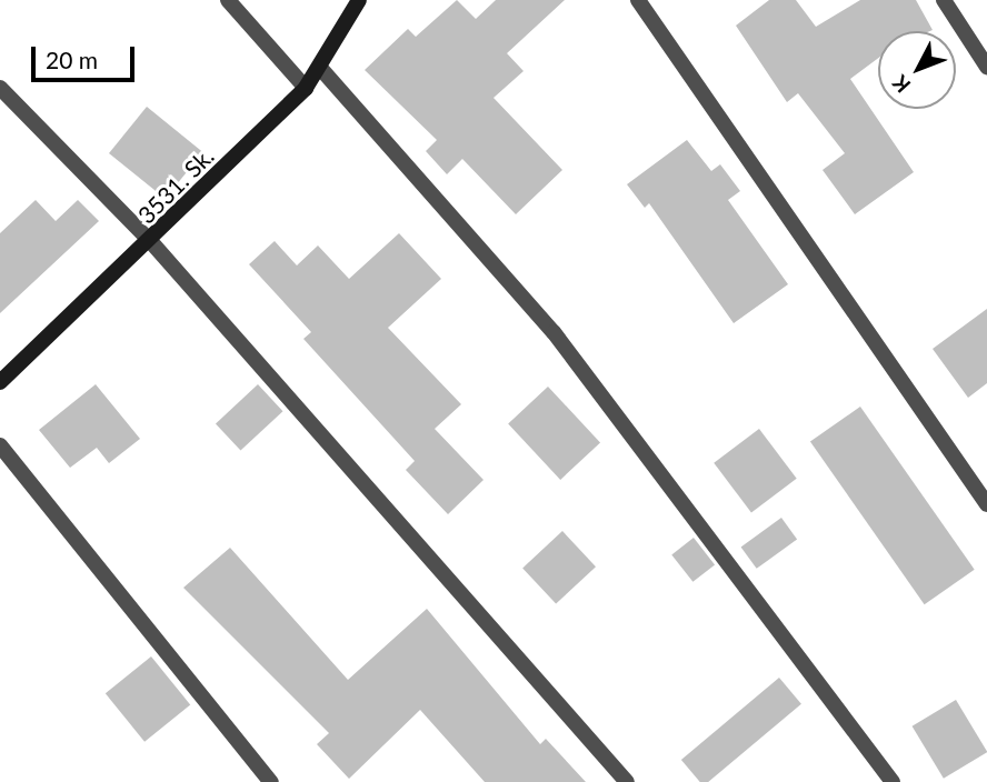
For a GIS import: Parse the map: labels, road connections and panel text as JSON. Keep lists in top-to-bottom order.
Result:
{
  "streets": {
    "street": ["3531. Sk."]
  },
  "scale_bar": "20 m",
  "north": "bottom left"
}
